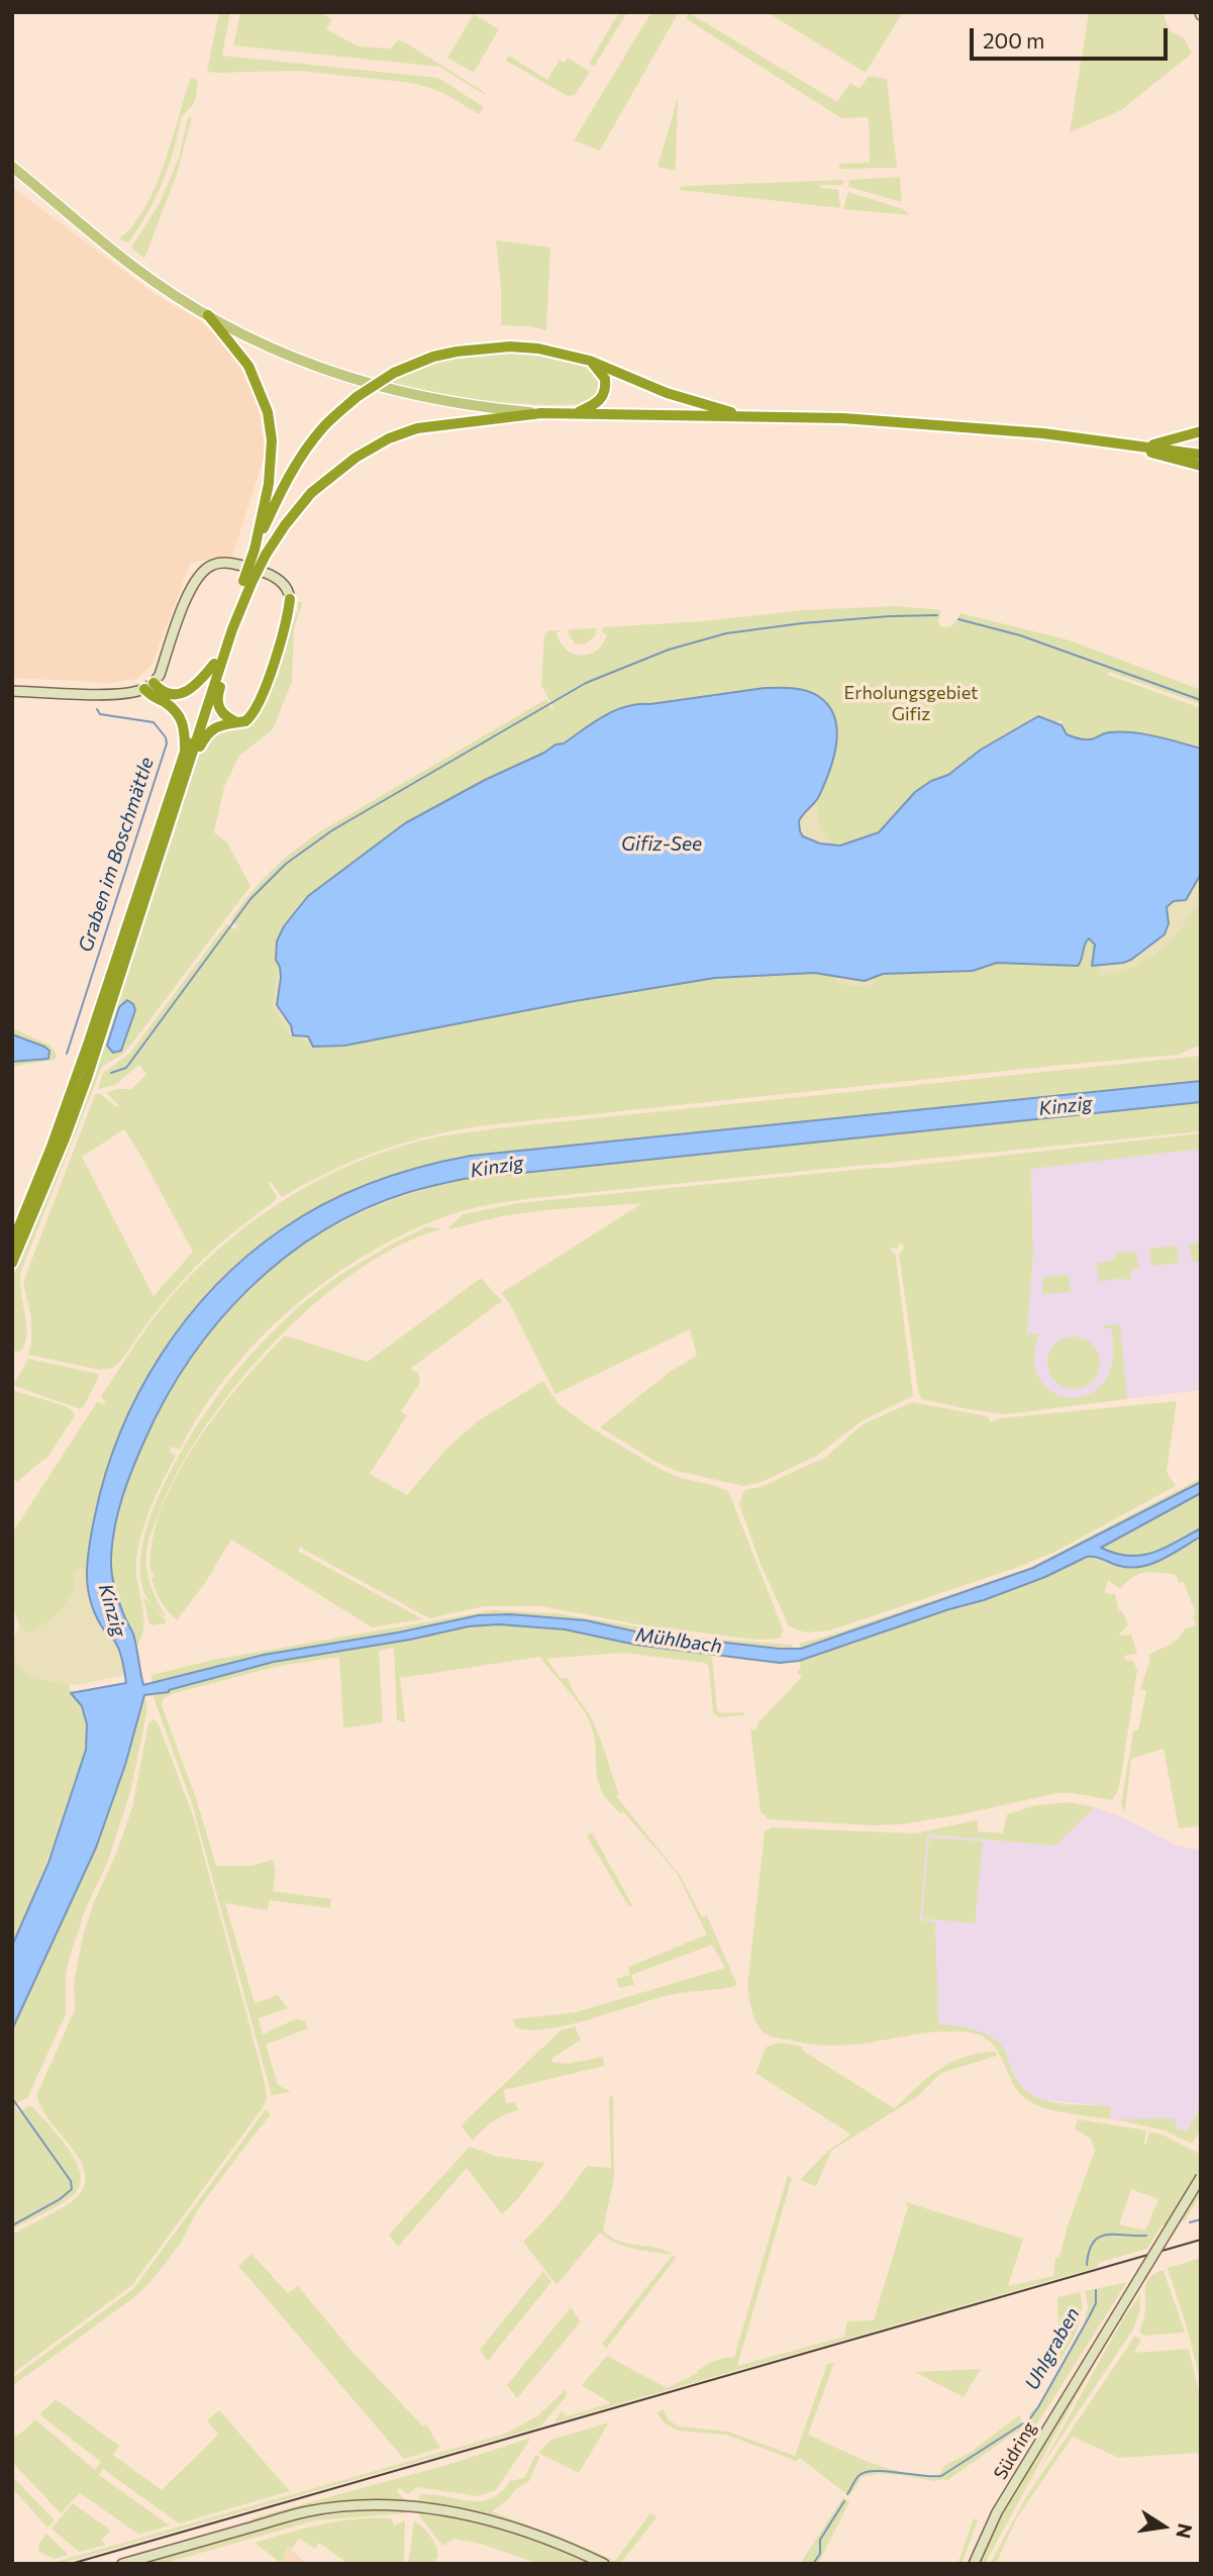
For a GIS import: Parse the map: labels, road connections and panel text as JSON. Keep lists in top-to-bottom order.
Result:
{
  "streets": {
    "street": ["Südring"]
  },
  "water": [
    "Gifiz-See",
    "Graben im Boschmättle",
    "Kinzig",
    "Mühlbach",
    "Uhlgraben"
  ],
  "parks": ["Erholungsgebiet Gifiz"],
  "scale_bar": "200 m",
  "north": "right"
}
